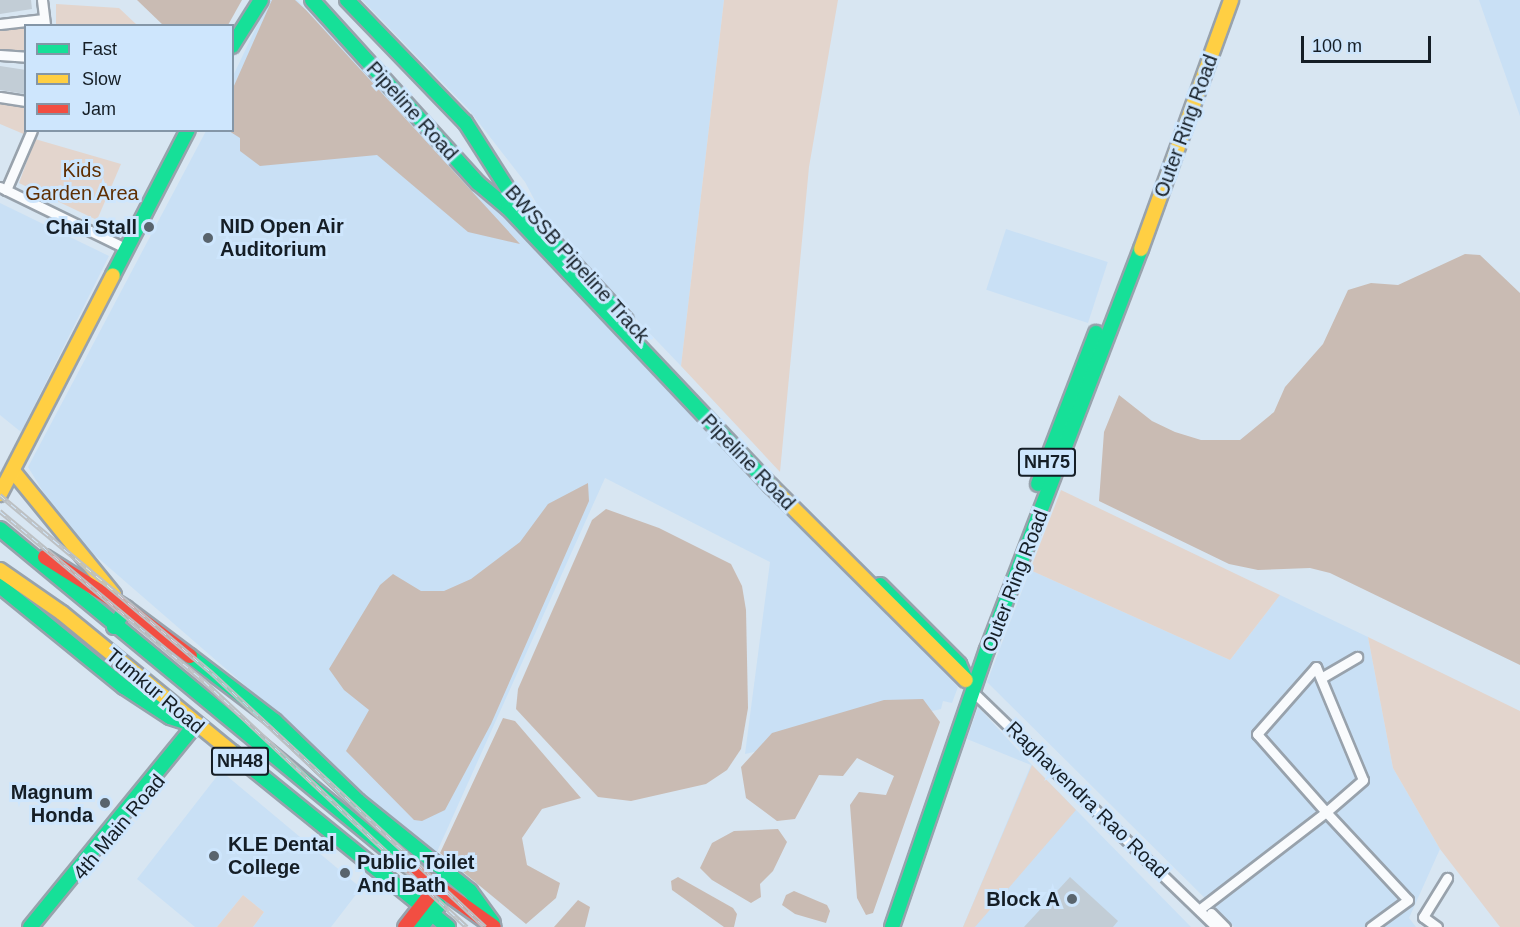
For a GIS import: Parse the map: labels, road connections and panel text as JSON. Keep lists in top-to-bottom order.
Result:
{
  "streets": {
    "main road": [
      "Pipeline Road",
      "Outer Ring Road",
      "BWSSB Pipeline Track",
      "NH75",
      "Tumkur Road",
      "NH48",
      "4th Main Road"
    ],
    "street": ["Raghavendra Rao Road"]
  },
  "crossings": [
    ["Pipeline Road", "Outer Ring Road"],
    ["Pipeline Road", "BWSSB Pipeline Track"],
    ["Pipeline Road", "Raghavendra Rao Road"],
    ["Outer Ring Road", "Raghavendra Rao Road"],
    ["Tumkur Road", "4th Main Road"]
  ],
  "parks": ["Kids Garden Area"],
  "places": [
    "Chai Stall",
    "NID Open Air Auditorium",
    "Magnum Honda",
    "KLE Dental College",
    "Public Toilet And Bath",
    "Block A"
  ],
  "legend": ["Fast", "Slow", "Jam"],
  "scale_bar": "100 m"
}
